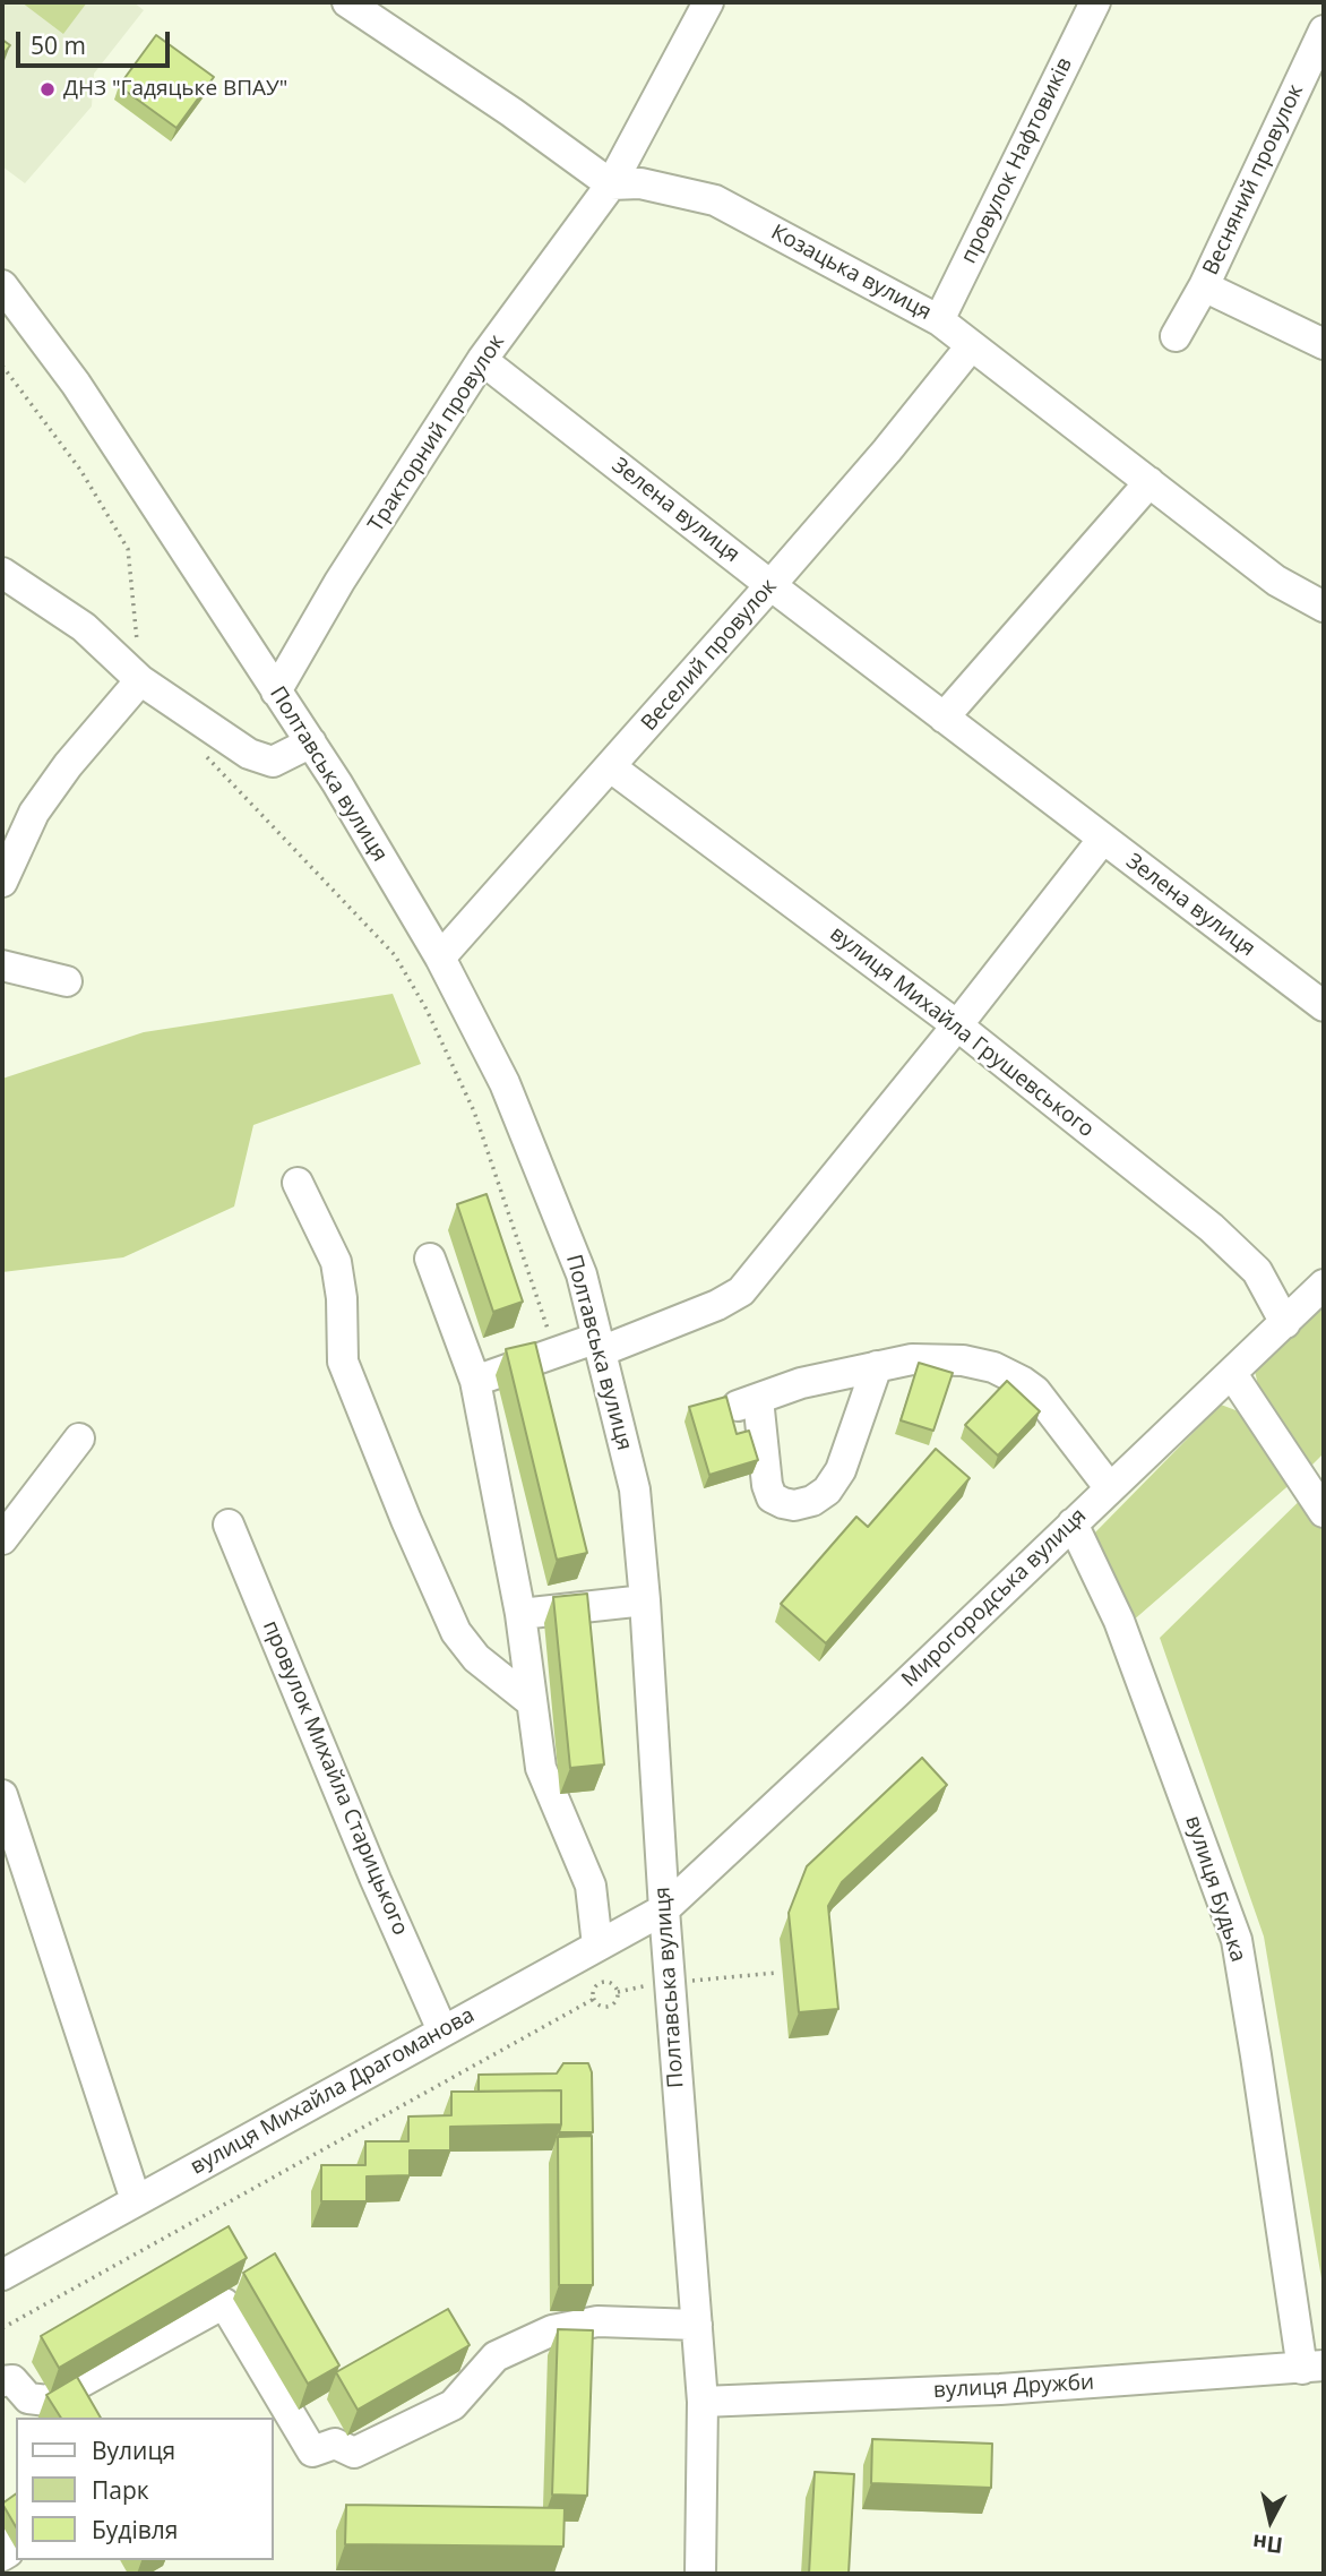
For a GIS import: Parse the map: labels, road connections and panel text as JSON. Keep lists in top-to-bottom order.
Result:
{
  "streets": {
    "street": [
      "провулок Нафтовиків",
      "Весняний провулок",
      "Козацька вулиця",
      "Тракторний провулок",
      "Зелена вулиця",
      "Веселий провулок",
      "Полтавська вулиця",
      "вулиця Михайла Грушевського",
      "Мирогородська вулиця",
      "провулок Михайла Старицького",
      "вулиця Будька",
      "вулиця Михайла Драгоманова",
      "вулиця Дружби"
    ]
  },
  "crossings": [
    ["провулок Нафтовиків", "Козацька вулиця"],
    ["Козацька вулиця", "Тракторний провулок"],
    ["Козацька вулиця", "Веселий провулок"],
    ["Тракторний провулок", "Зелена вулиця"],
    ["Тракторний провулок", "Полтавська вулиця"],
    ["Зелена вулиця", "Веселий провулок"],
    ["Веселий провулок", "Полтавська вулиця"],
    ["Веселий провулок", "вулиця Михайла Грушевського"],
    ["Полтавська вулиця", "Мирогородська вулиця"],
    ["Полтавська вулиця", "вулиця Михайла Драгоманова"],
    ["Полтавська вулиця", "вулиця Дружби"],
    ["вулиця Михайла Грушевського", "Мирогородська вулиця"],
    ["Мирогородська вулиця", "вулиця Будька"],
    ["Мирогородська вулиця", "вулиця Михайла Драгоманова"],
    ["провулок Михайла Старицького", "вулиця Михайла Драгоманова"],
    ["вулиця Будька", "вулиця Дружби"]
  ],
  "places": ["ДНЗ \"Гадяцьке ВПАУ\""],
  "legend": ["Вулиця", "Парк", "Будівля"],
  "scale_bar": "50 m",
  "north": "bottom"
}
